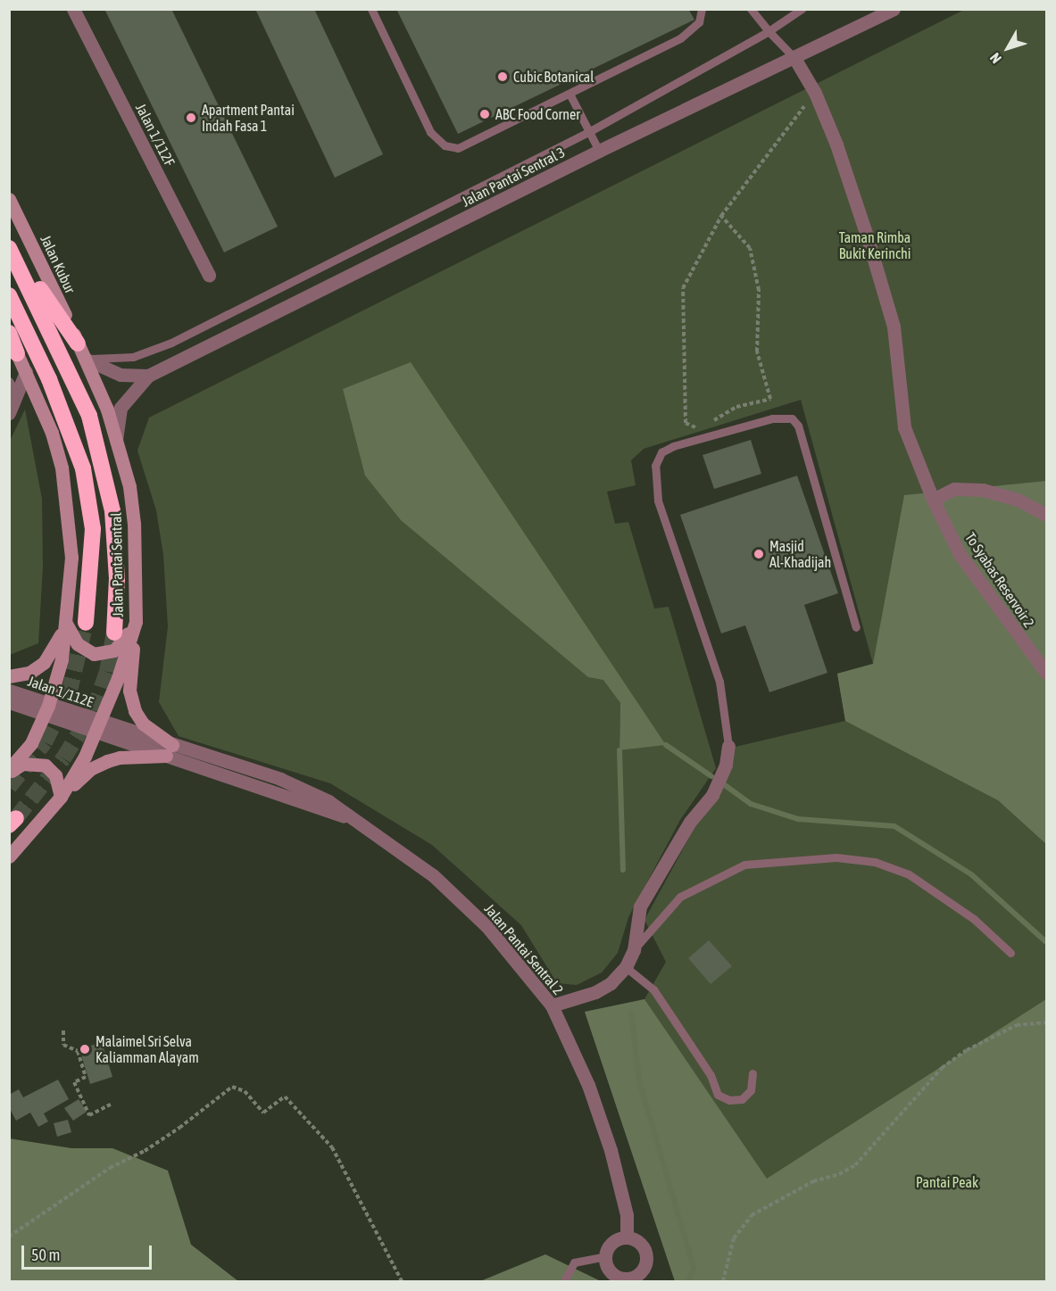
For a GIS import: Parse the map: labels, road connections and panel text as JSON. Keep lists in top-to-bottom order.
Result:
{
  "streets": {
    "main road": ["Jalan Kubur", "Jalan Pantai Sentral"],
    "street": [
      "Jalan 1/112F",
      "Jalan Pantai Sentral 3",
      "To Syabas Reservoir 2",
      "Jalan 1/112E",
      "Jalan Pantai Sentral 2"
    ]
  },
  "crossings": [
    ["Jalan Pantai Sentral 3", "Jalan Pantai Sentral"],
    ["Jalan Pantai Sentral 3", "To Syabas Reservoir 2"],
    ["Jalan Kubur", "Jalan Pantai Sentral"],
    ["Jalan Pantai Sentral", "Jalan 1/112E"],
    ["Jalan Pantai Sentral", "Jalan Pantai Sentral 2"],
    ["Jalan 1/112E", "Jalan Pantai Sentral 2"]
  ],
  "parks": ["Taman Rimba Bukit Kerinchi", "Pantai Peak"],
  "places": [
    "Cubic Botanical",
    "ABC Food Corner",
    "Apartment Pantai Indah Fasa 1",
    "Masjid Al-Khadijah",
    "Malaimel Sri Selva Kaliamman Alayam"
  ],
  "scale_bar": "50 m",
  "north": "bottom left"
}
